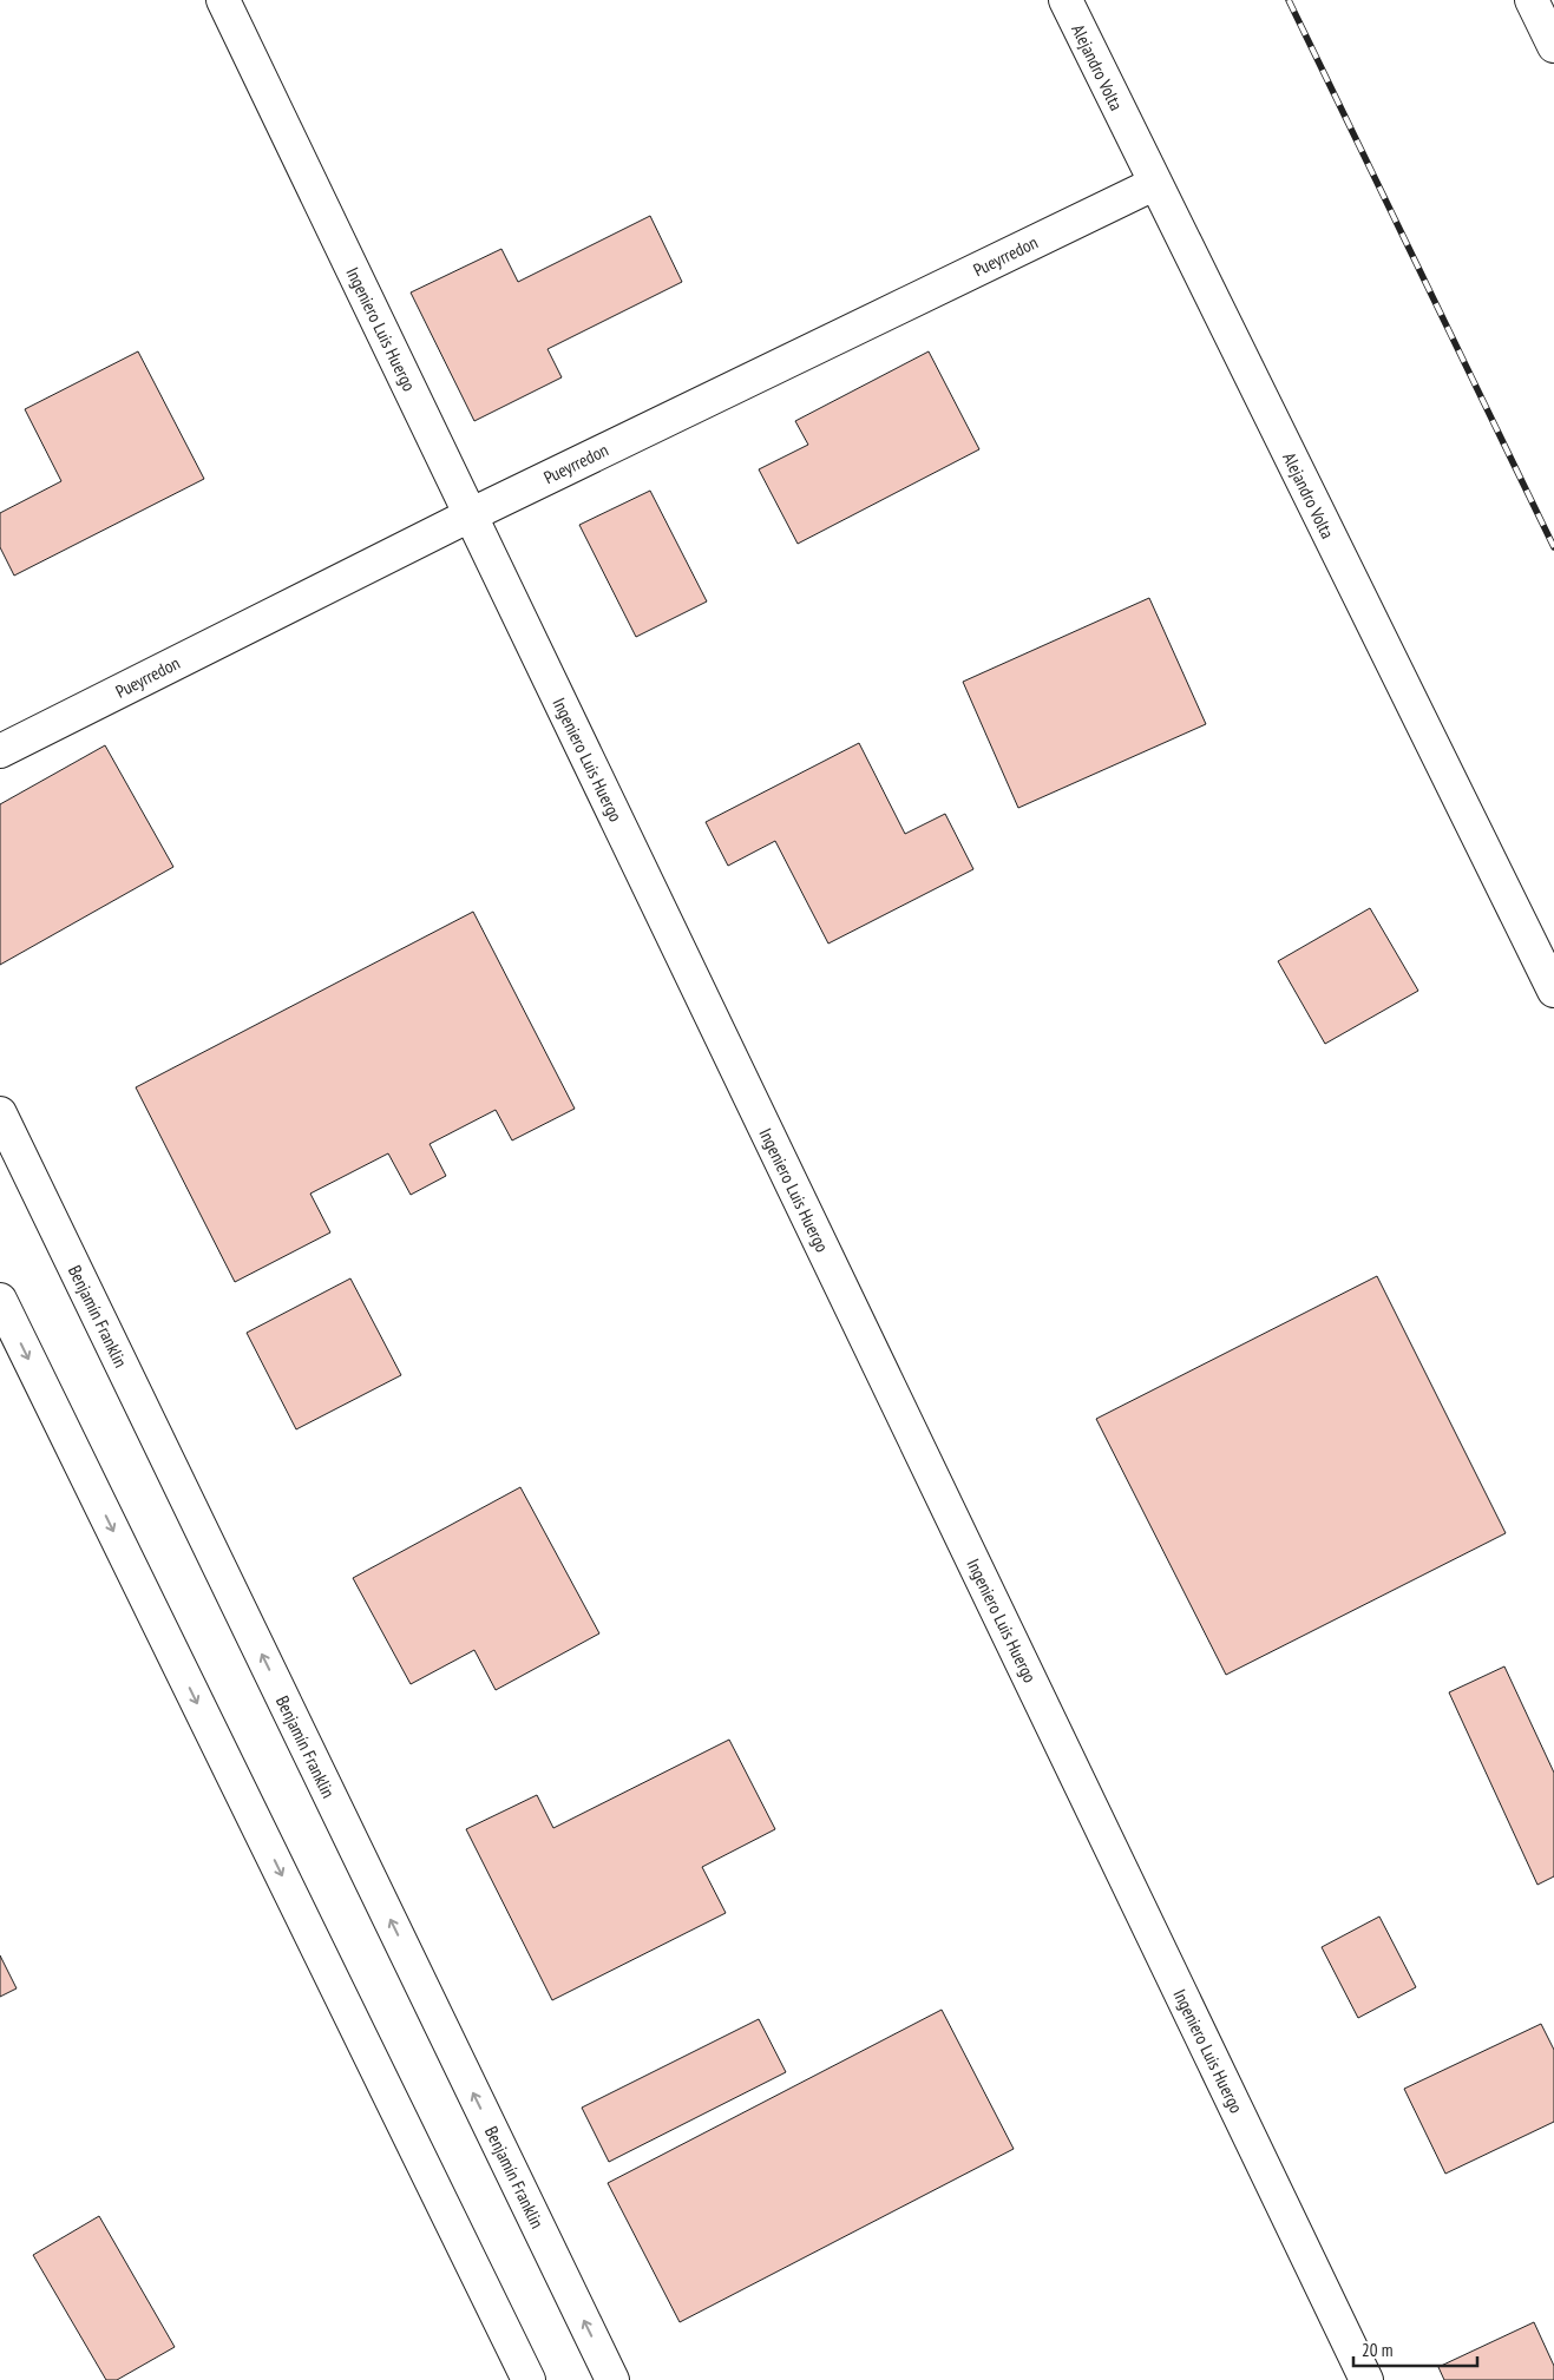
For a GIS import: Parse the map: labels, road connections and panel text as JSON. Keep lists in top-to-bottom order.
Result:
{
  "streets": {
    "street": [
      "Alejandro Volta",
      "Pueyrredon",
      "Ingeniero Luis Huergo",
      "Benjamín Franklin"
    ]
  },
  "crossings": [
    ["Alejandro Volta", "Pueyrredon"],
    ["Pueyrredon", "Ingeniero Luis Huergo"]
  ],
  "scale_bar": "20 m"
}
